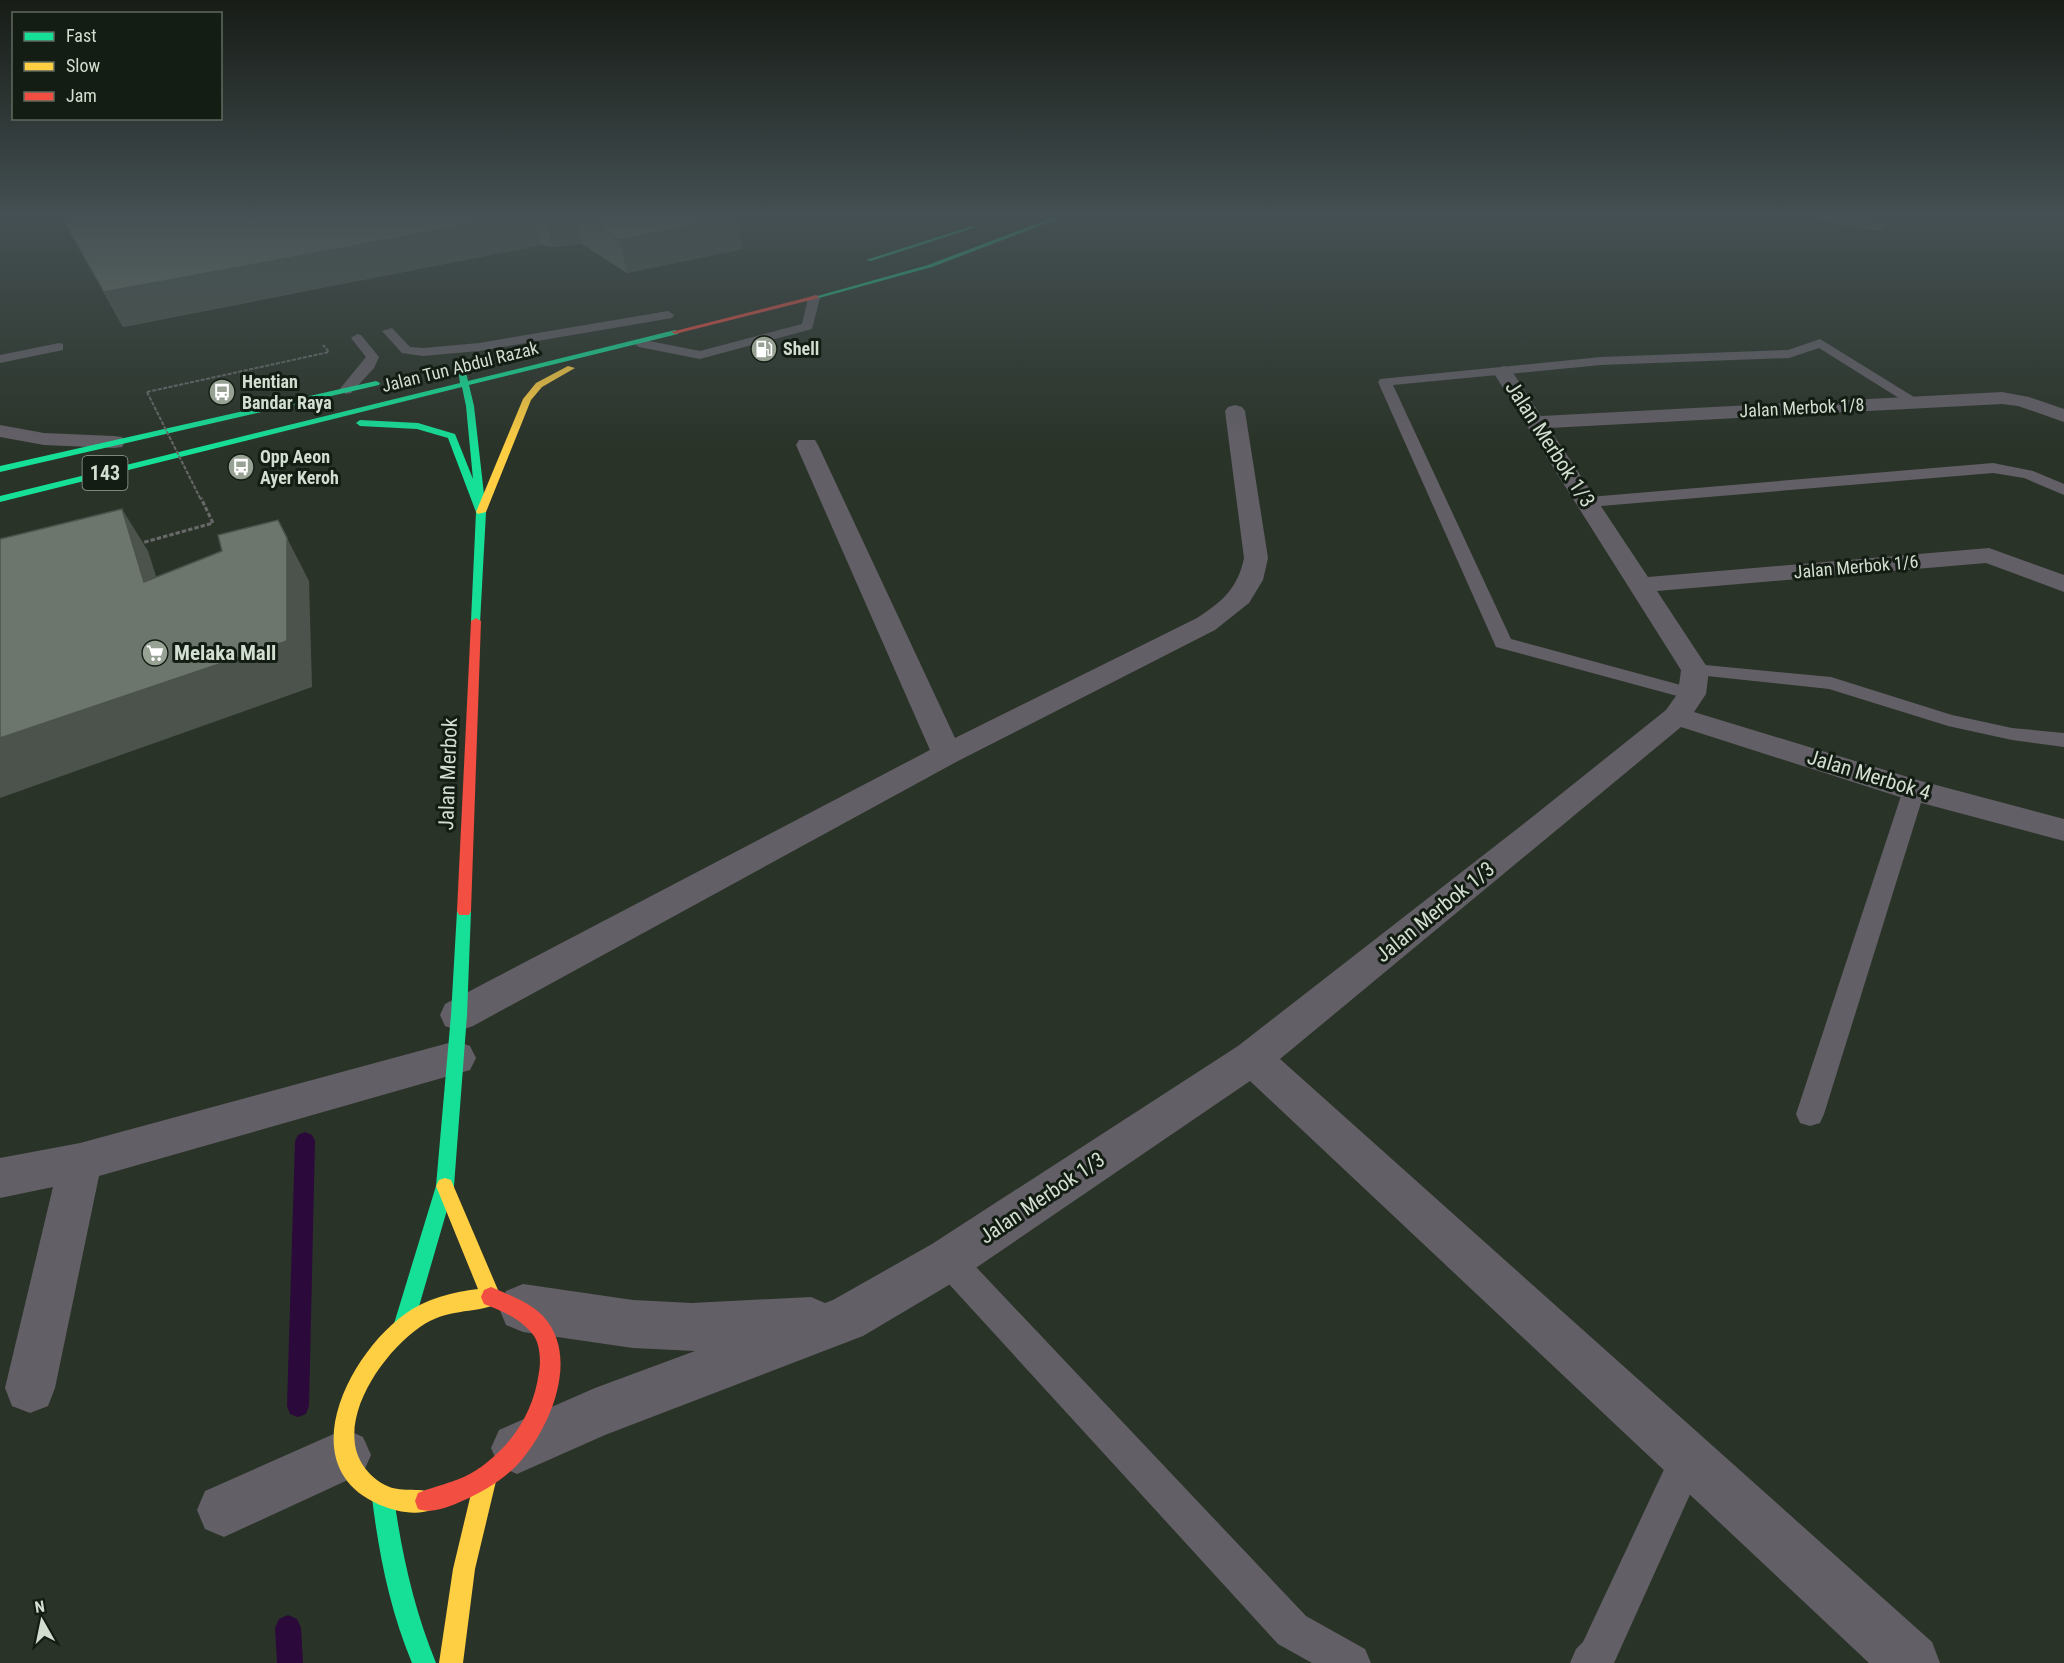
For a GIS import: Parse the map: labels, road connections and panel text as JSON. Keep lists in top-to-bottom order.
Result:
{
  "streets": {
    "main road": ["Jalan Tun Abdul Razak", "143", "Jalan Merbok"],
    "street": [
      "Jalan Merbok 1/8",
      "Jalan Merbok 1/3",
      "Jalan Merbok 1/6",
      "Jalan Merbok 4"
    ]
  },
  "crossings": [
    ["Jalan Tun Abdul Razak", "Jalan Merbok"],
    ["Jalan Merbok 1/8", "Jalan Merbok 1/3"],
    ["Jalan Merbok 1/3", "Jalan Merbok 1/6"],
    ["Jalan Merbok 1/3", "Jalan Merbok"],
    ["Jalan Merbok 1/3", "Jalan Merbok 4"]
  ],
  "places": {
    "fuel station": ["Shell"],
    "bus stop": ["Hentian Bandar Raya", "Opp Aeon Ayer Keroh"],
    "supermarket": ["Melaka Mall"]
  },
  "legend": ["Fast", "Slow", "Jam"],
  "north": "top"
}
